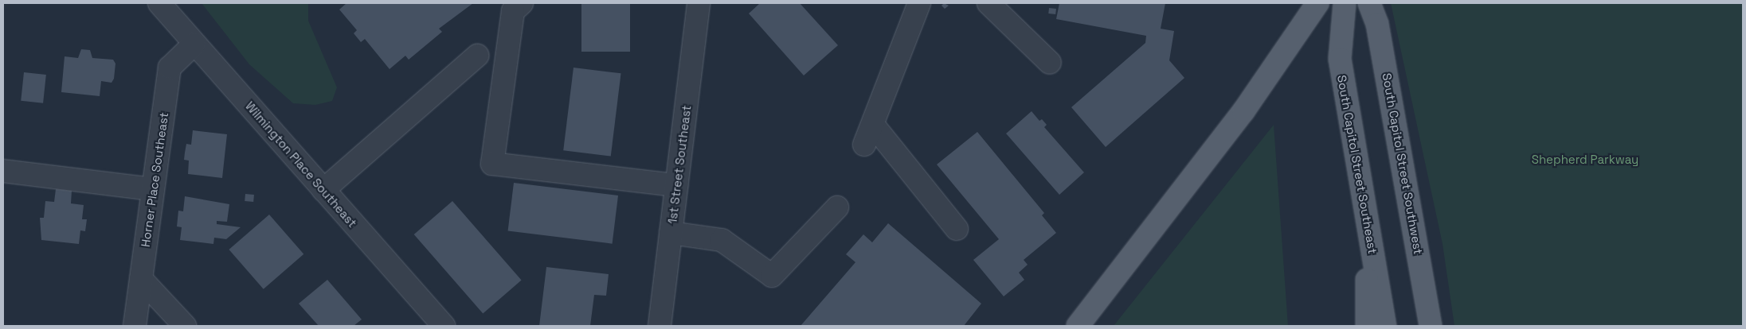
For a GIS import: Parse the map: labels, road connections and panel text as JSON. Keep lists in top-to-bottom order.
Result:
{
  "streets": {
    "main road": ["South Capitol Street Southwest", "South Capitol Street Southeast"],
    "street": ["Wilmington Place Southeast", "1st Street Southeast", "Horner Place Southeast"]
  },
  "crossings": [
    ["Wilmington Place Southeast", "Horner Place Southeast"]
  ],
  "parks": ["Shepherd Parkway"]
}
